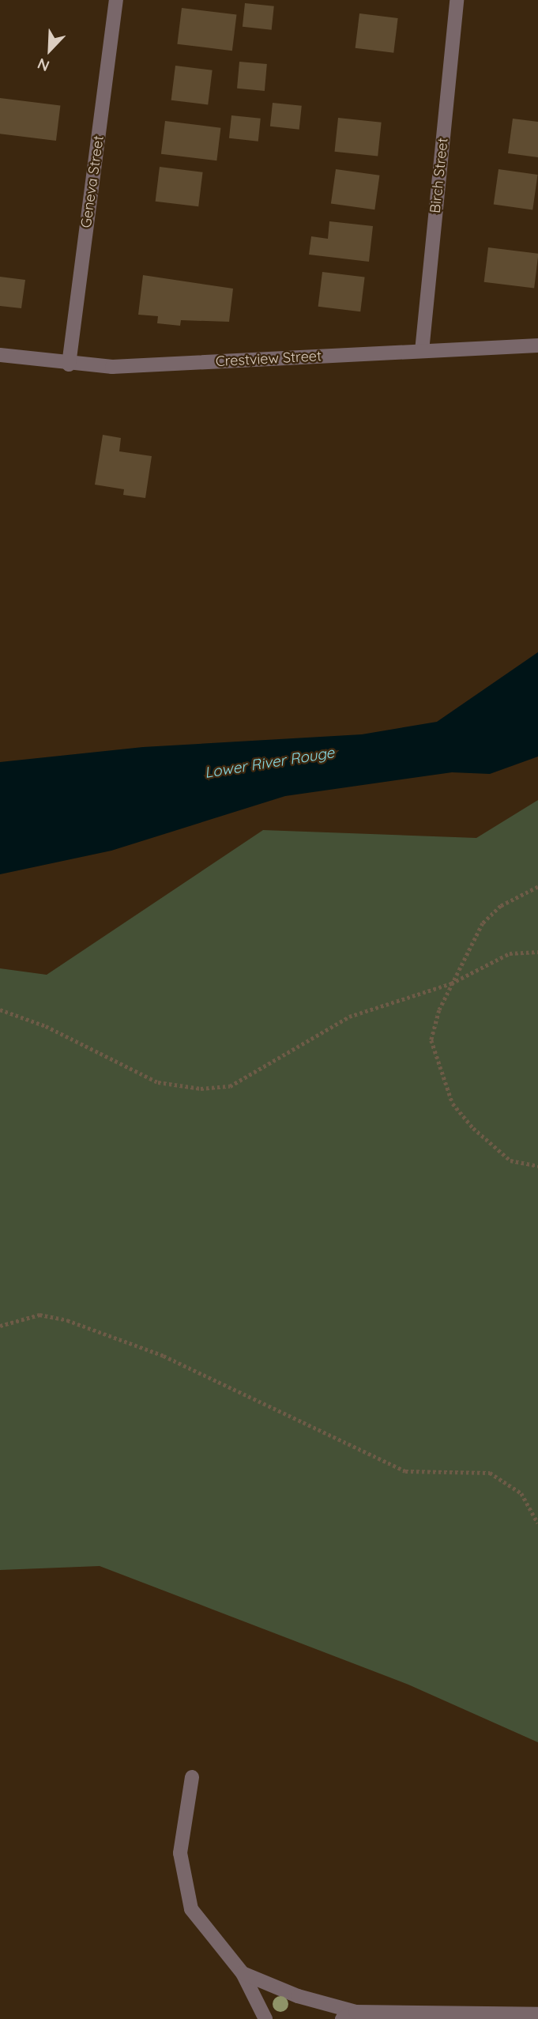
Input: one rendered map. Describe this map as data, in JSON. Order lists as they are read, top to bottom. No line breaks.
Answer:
{"streets":{"street":["Birch Street","Geneva Street","Crestview Street"]},"crossings":[["Birch Street","Crestview Street"],["Geneva Street","Crestview Street"]],"water":["Lower River Rouge"],"north":"bottom left"}
